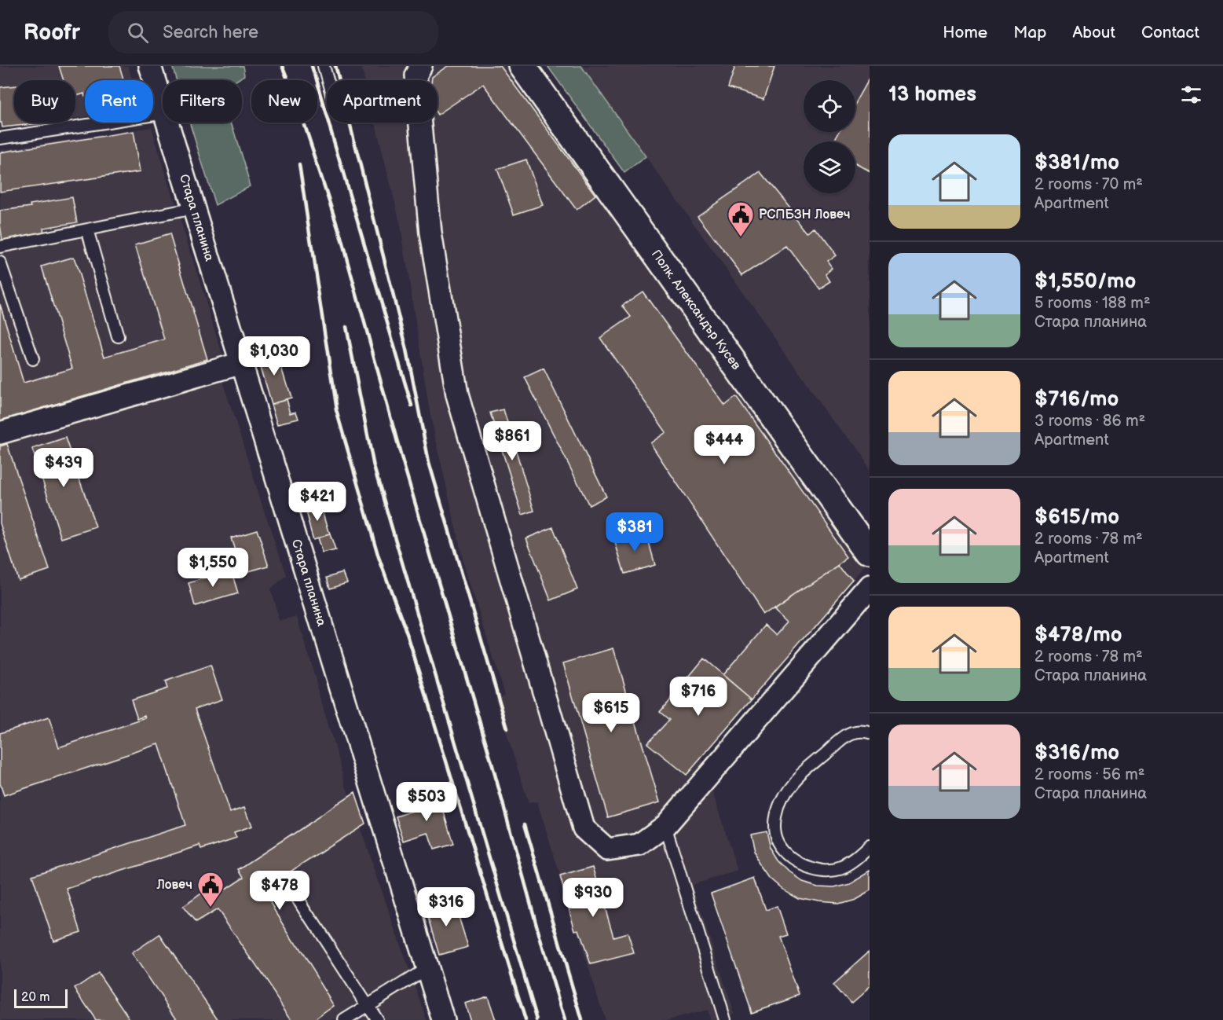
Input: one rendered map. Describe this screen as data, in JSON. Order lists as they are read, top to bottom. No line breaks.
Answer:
{"streets":{"street":["Стара планина","Полк. Александър Кусев"]},"places":{"public building":["РСПБЗН Ловеч","Ловеч"]},"scale_bar":"20 m","page":{"header":"Roofr","search":"Search here","nav":["Home","Map","About","Contact"],"heading":"13 homes","chip":["Buy","Rent","Filters","New","Apartment"],"list":[{"name":"$381/mo","note":"2 rooms · 70 m² · Apartment"},{"name":"$1,550/mo","note":"5 rooms · 188 m² · Стара планина"},{"name":"$716/mo","note":"3 rooms · 86 m² · Apartment"},{"name":"$615/mo","note":"2 rooms · 78 m² · Apartment"},{"name":"$478/mo","note":"2 rooms · 78 m² · Стара планина"},{"name":"$316/mo","note":"2 rooms · 56 m² · Стара планина"}],"price":["$1,030","$861","$444","$439","$421","$381","$1,550","$716","$615","$503","$478","$930","$316"],"scale":"20 m"}}
